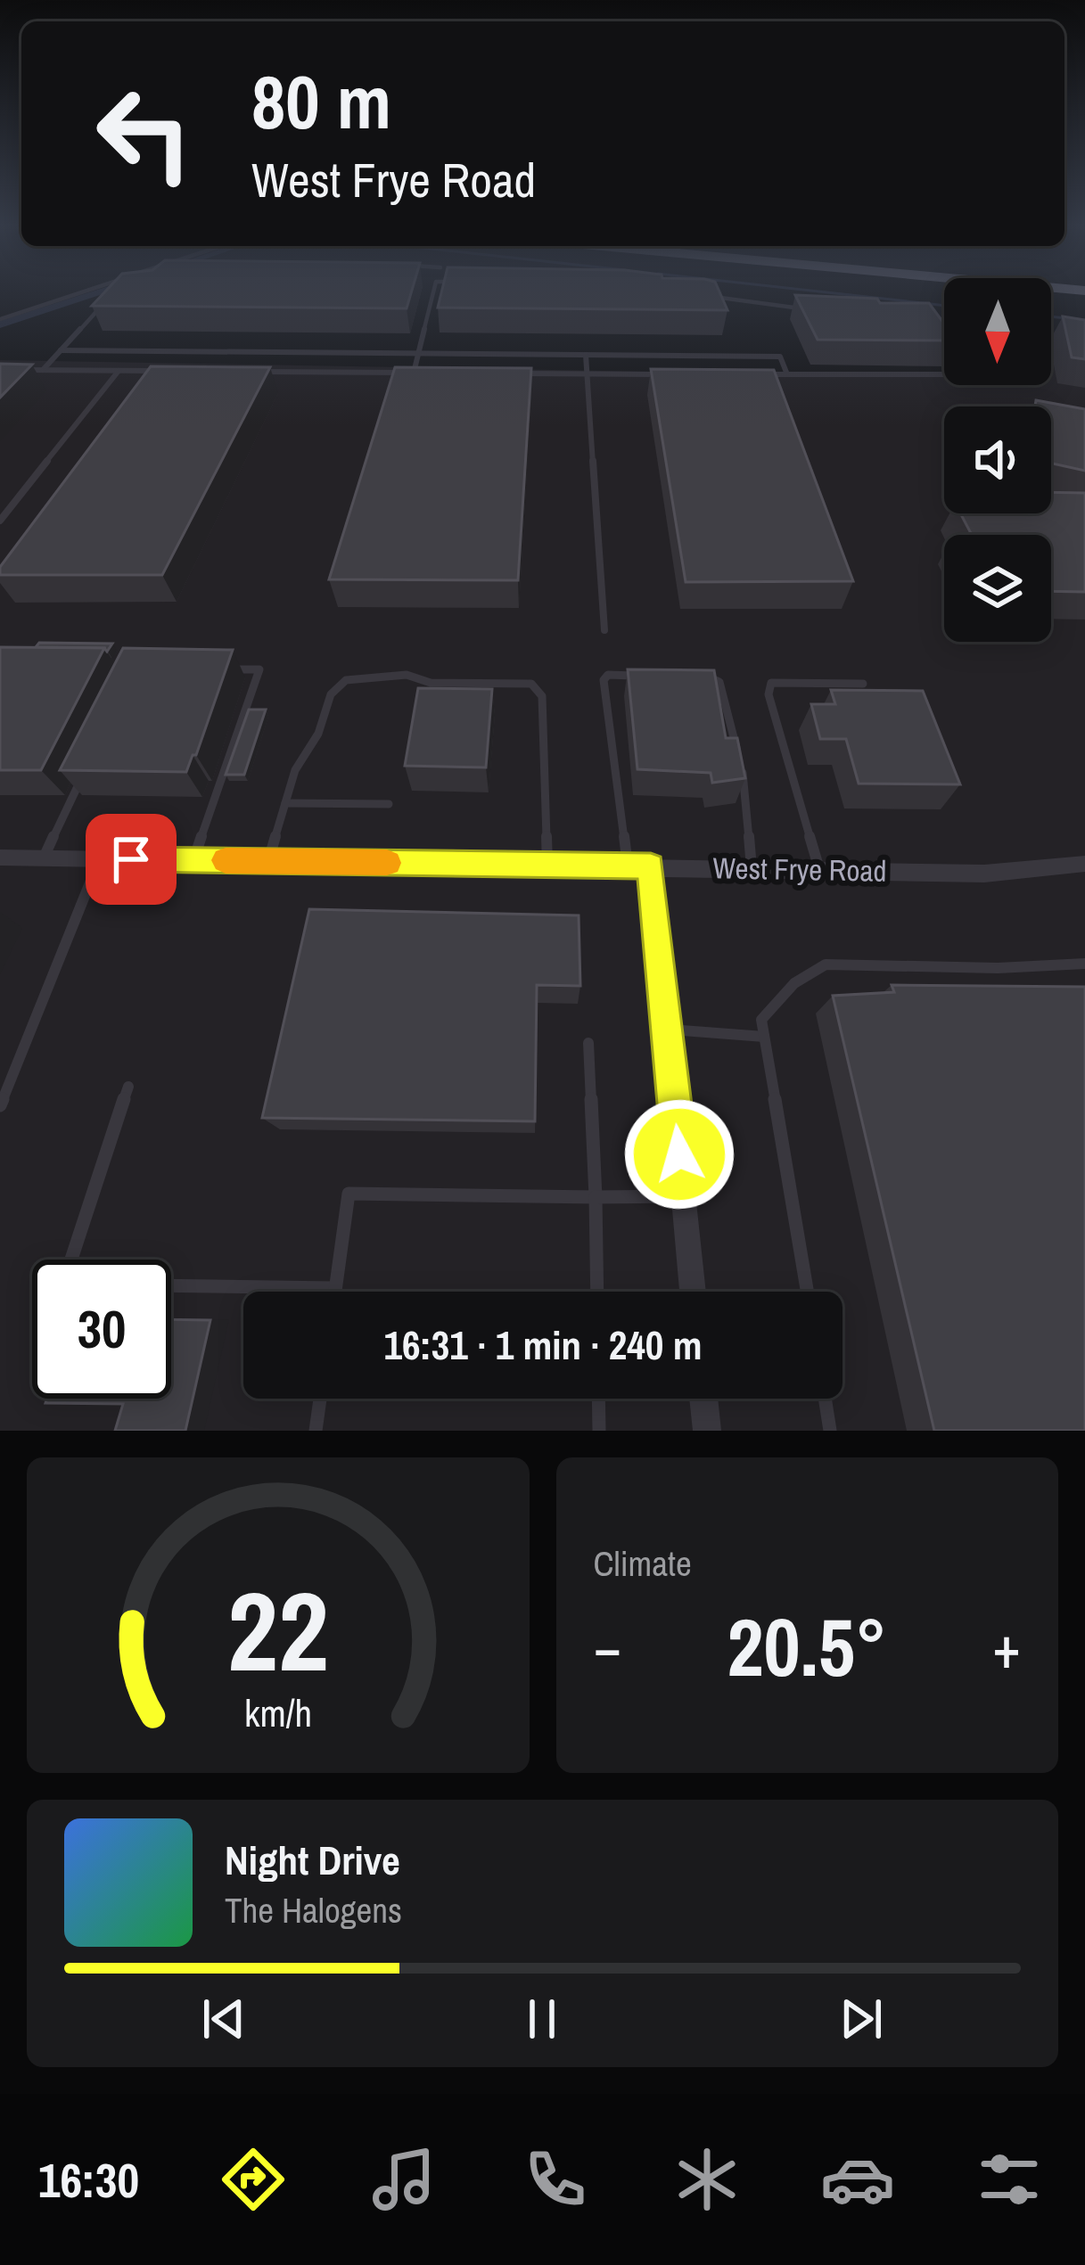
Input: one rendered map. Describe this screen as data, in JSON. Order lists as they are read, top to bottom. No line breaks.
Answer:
{"streets":{"street":["West Frye Road"]},"north":"bottom","page":{"turn":["80 m","West Frye Road"],"limit":"30","trip":"16:31 · 1 min · 240 m","tile":"Climate","heat":["−","20.5°","+"],"song":["Night Drive","The Halogens"],"tabs":"16:30","gauge":["22","km/h"]}}
